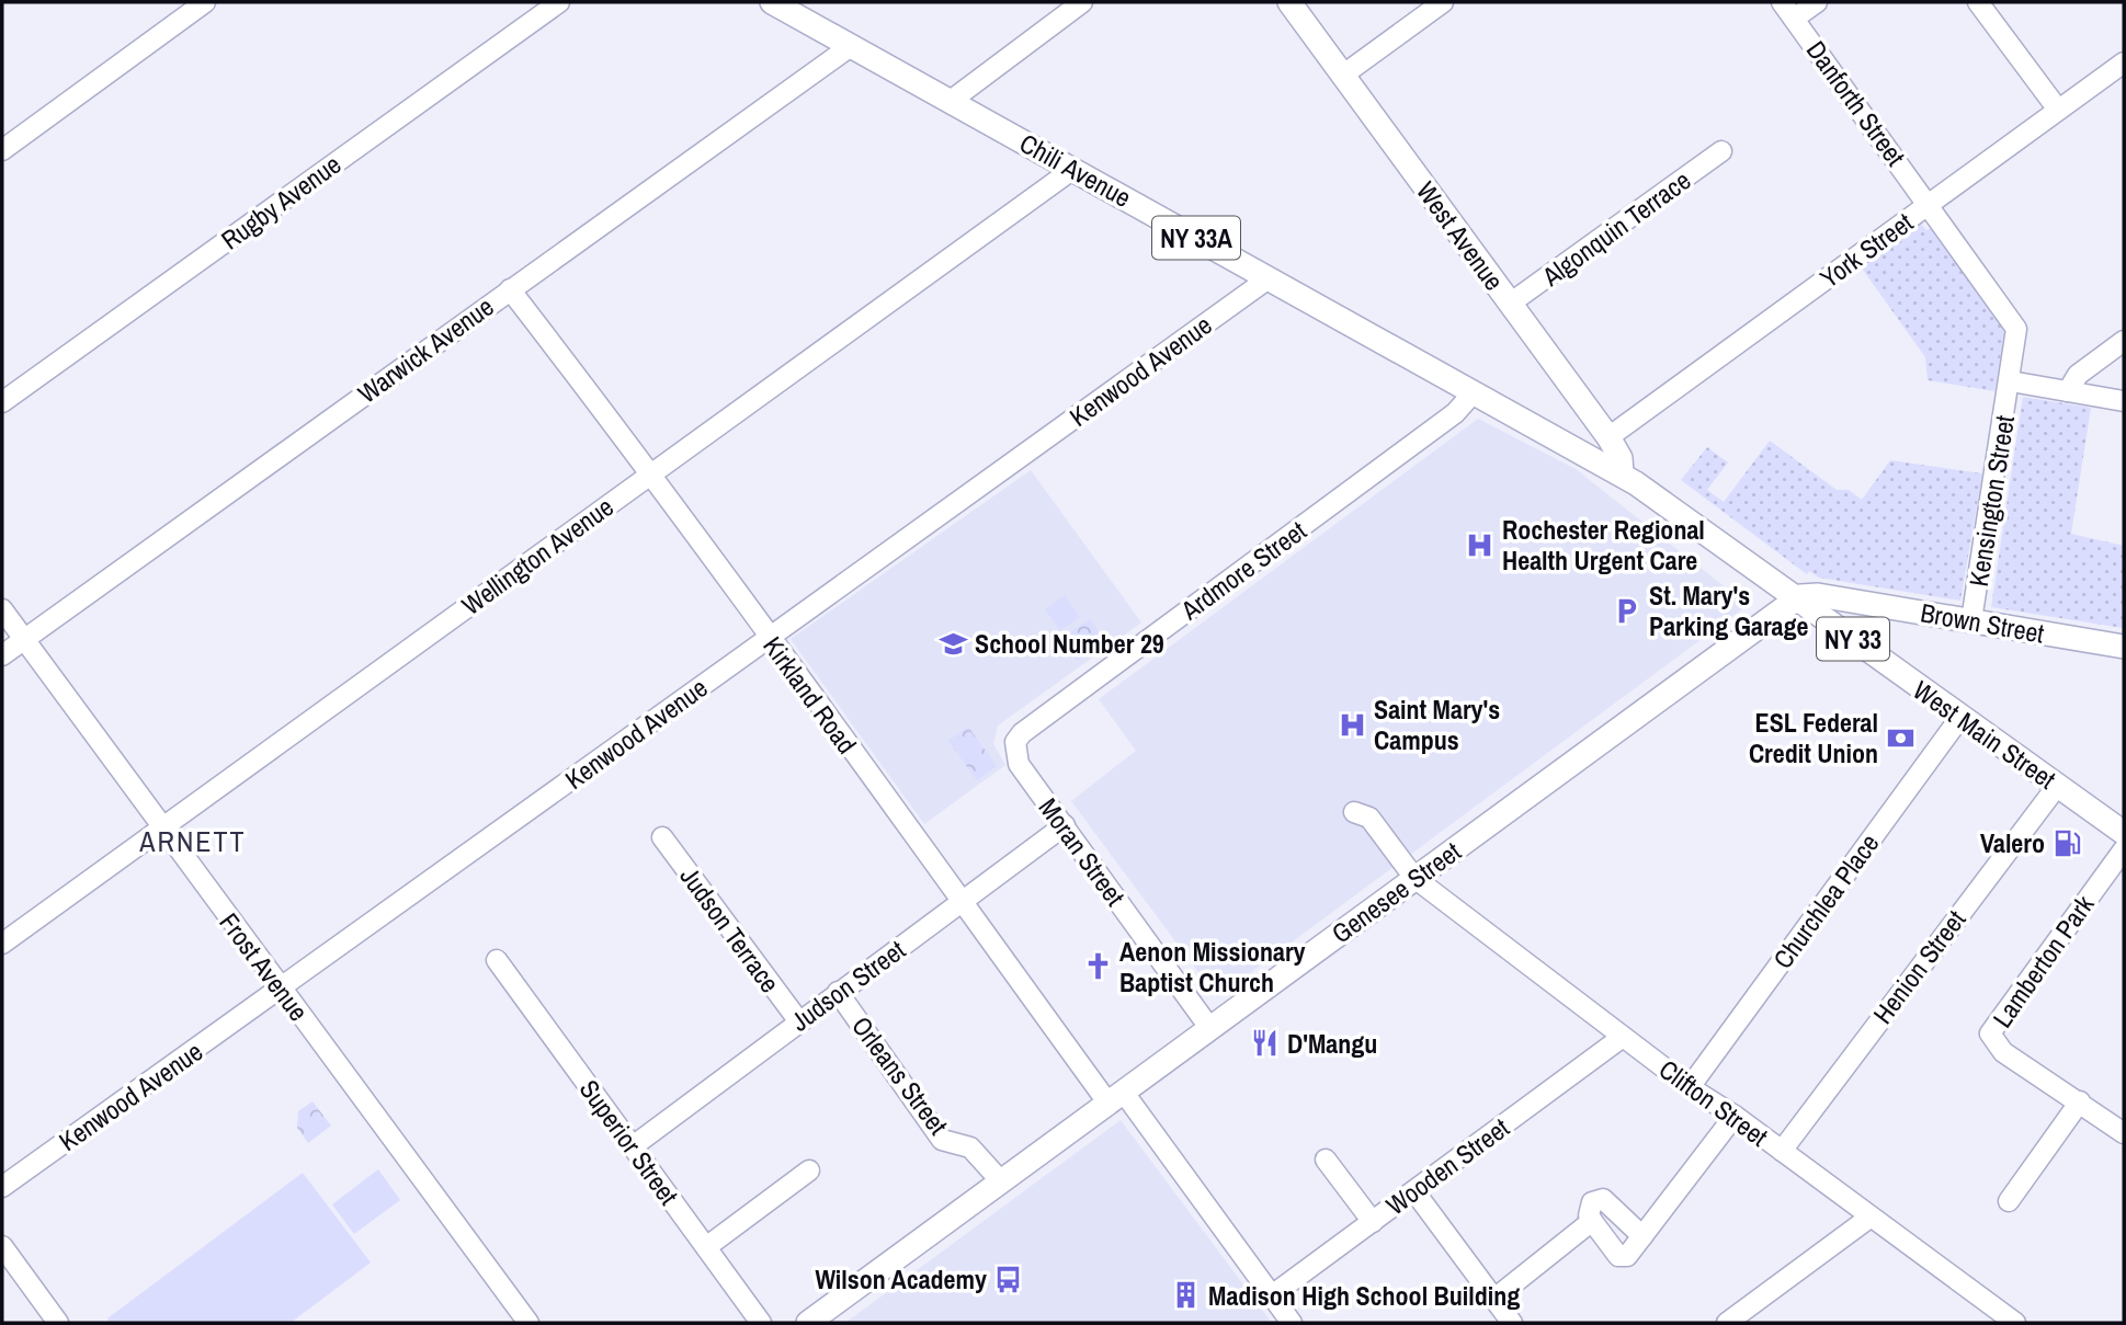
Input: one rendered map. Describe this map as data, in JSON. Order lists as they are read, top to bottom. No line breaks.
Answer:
{"streets":{"main road":["Chili Avenue","West Avenue","NY 33A","Brown Street","NY 33","West Main Street","Genesee Street"],"street":["Danforth Street","Rugby Avenue","Algonquin Terrace","York Street","Warwick Avenue","Kenwood Avenue","Kensington Street","Wellington Avenue","Ardmore Street","Kirkland Road","Moran Street","Churchlea Place","Judson Terrace","Lamberton Park","Frost Avenue","Henion Street","Judson Street","Orleans Street","Clifton Street","Superior Street","Wooden Street"]},"crossings":[["Danforth Street","York Street"],["Danforth Street","Kensington Street"],["Chili Avenue","West Avenue"],["Chili Avenue","Warwick Avenue"],["Chili Avenue","Kenwood Avenue"],["Chili Avenue","Wellington Avenue"],["Chili Avenue","Ardmore Street"],["Chili Avenue","West Main Street"],["Algonquin Terrace","West Avenue"],["West Avenue","York Street"],["West Avenue","West Main Street"],["Warwick Avenue","Kirkland Road"],["Warwick Avenue","Frost Avenue"],["Kenwood Avenue","Kirkland Road"],["Kenwood Avenue","Frost Avenue"],["Kensington Street","Brown Street"],["Wellington Avenue","Kirkland Road"],["Wellington Avenue","Frost Avenue"],["Ardmore Street","Moran Street"],["Brown Street","West Main Street"],["Brown Street","Genesee Street"],["Kirkland Road","Genesee Street"],["Kirkland Road","Judson Street"],["Kirkland Road","Wooden Street"],["West Main Street","Genesee Street"],["West Main Street","Churchlea Place"],["West Main Street","Henion Street"],["Moran Street","Genesee Street"],["Moran Street","Judson Street"],["Genesee Street","Orleans Street"],["Genesee Street","Clifton Street"],["Churchlea Place","Clifton Street"],["Judson Terrace","Judson Street"],["Henion Street","Clifton Street"],["Judson Street","Orleans Street"],["Judson Street","Superior Street"],["Clifton Street","Wooden Street"]],"districts":["ARNETT"],"places":{"hospital":["Rochester Regional Health Urgent Care","Saint Mary's Campus"],"parking":["St. Mary's Parking Garage"],"school or university":["School Number 29"],"bank":["ESL Federal Credit Union"],"fuel station":["Valero"],"church":["Aenon Missionary Baptist Church"],"restaurant":["D'Mangu"],"bus stop":["Wilson Academy"],"building":["Madison High School Building"]}}
